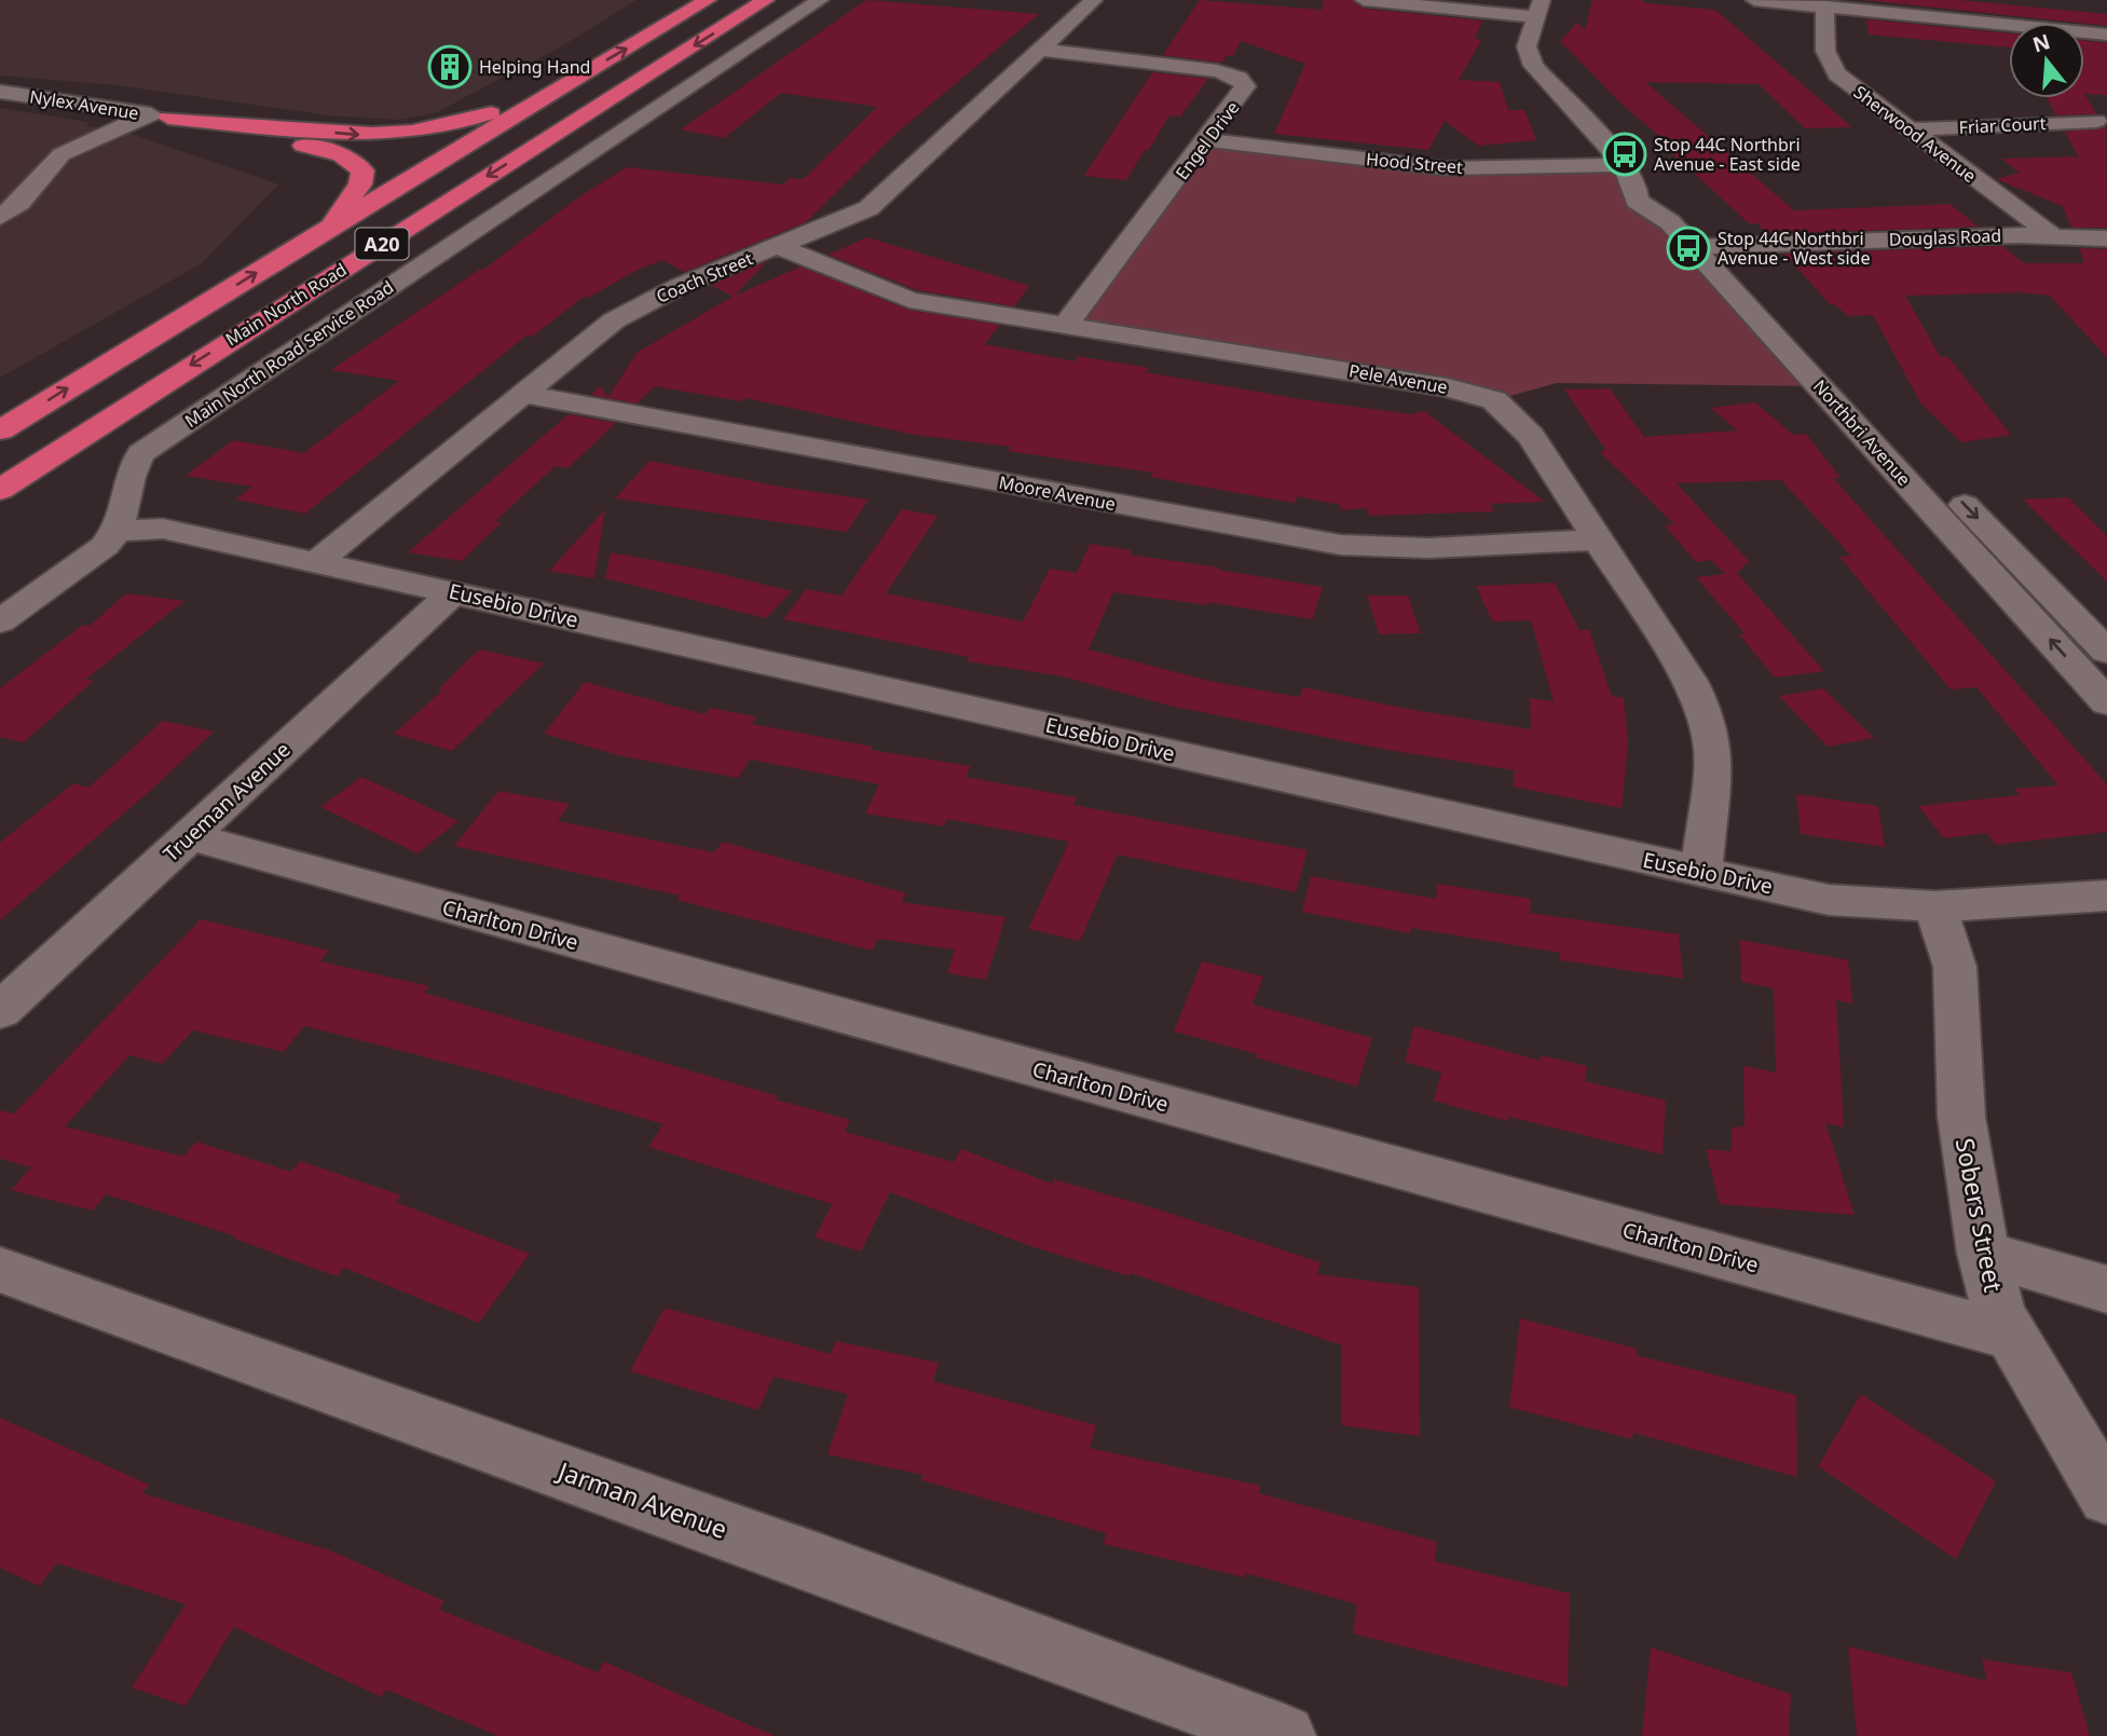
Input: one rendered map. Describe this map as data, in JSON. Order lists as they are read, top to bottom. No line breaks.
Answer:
{"streets":{"highway":["A20","Main North Road"],"street":["Nylex Avenue","Friar Court","Sherwood Avenue","Engel Drive","Hood Street","Douglas Road","Coach Street","Main North Road Service Road","Pele Avenue","Northbri Avenue","Moore Avenue","Eusebio Drive","Trueman Avenue","Charlton Drive","Sobers Street","Jarman Avenue"]},"crossings":[["Friar Court","Sherwood Avenue"],["Sherwood Avenue","Douglas Road"],["Engel Drive","Hood Street"],["Engel Drive","Coach Street"],["Engel Drive","Pele Avenue"],["Hood Street","Northbri Avenue"],["Douglas Road","Northbri Avenue"],["Coach Street","Pele Avenue"],["Coach Street","Moore Avenue"],["Coach Street","Eusebio Drive"],["Main North Road Service Road","Eusebio Drive"],["Pele Avenue","Moore Avenue"],["Pele Avenue","Eusebio Drive"],["Eusebio Drive","Trueman Avenue"],["Eusebio Drive","Sobers Street"],["Trueman Avenue","Charlton Drive"],["Charlton Drive","Sobers Street"]],"places":{"building":["Helping Hand"],"bus stop":["Stop 44C Northbri Avenue - East side","Stop 44C Northbri Avenue - West side"]},"north":"top"}
